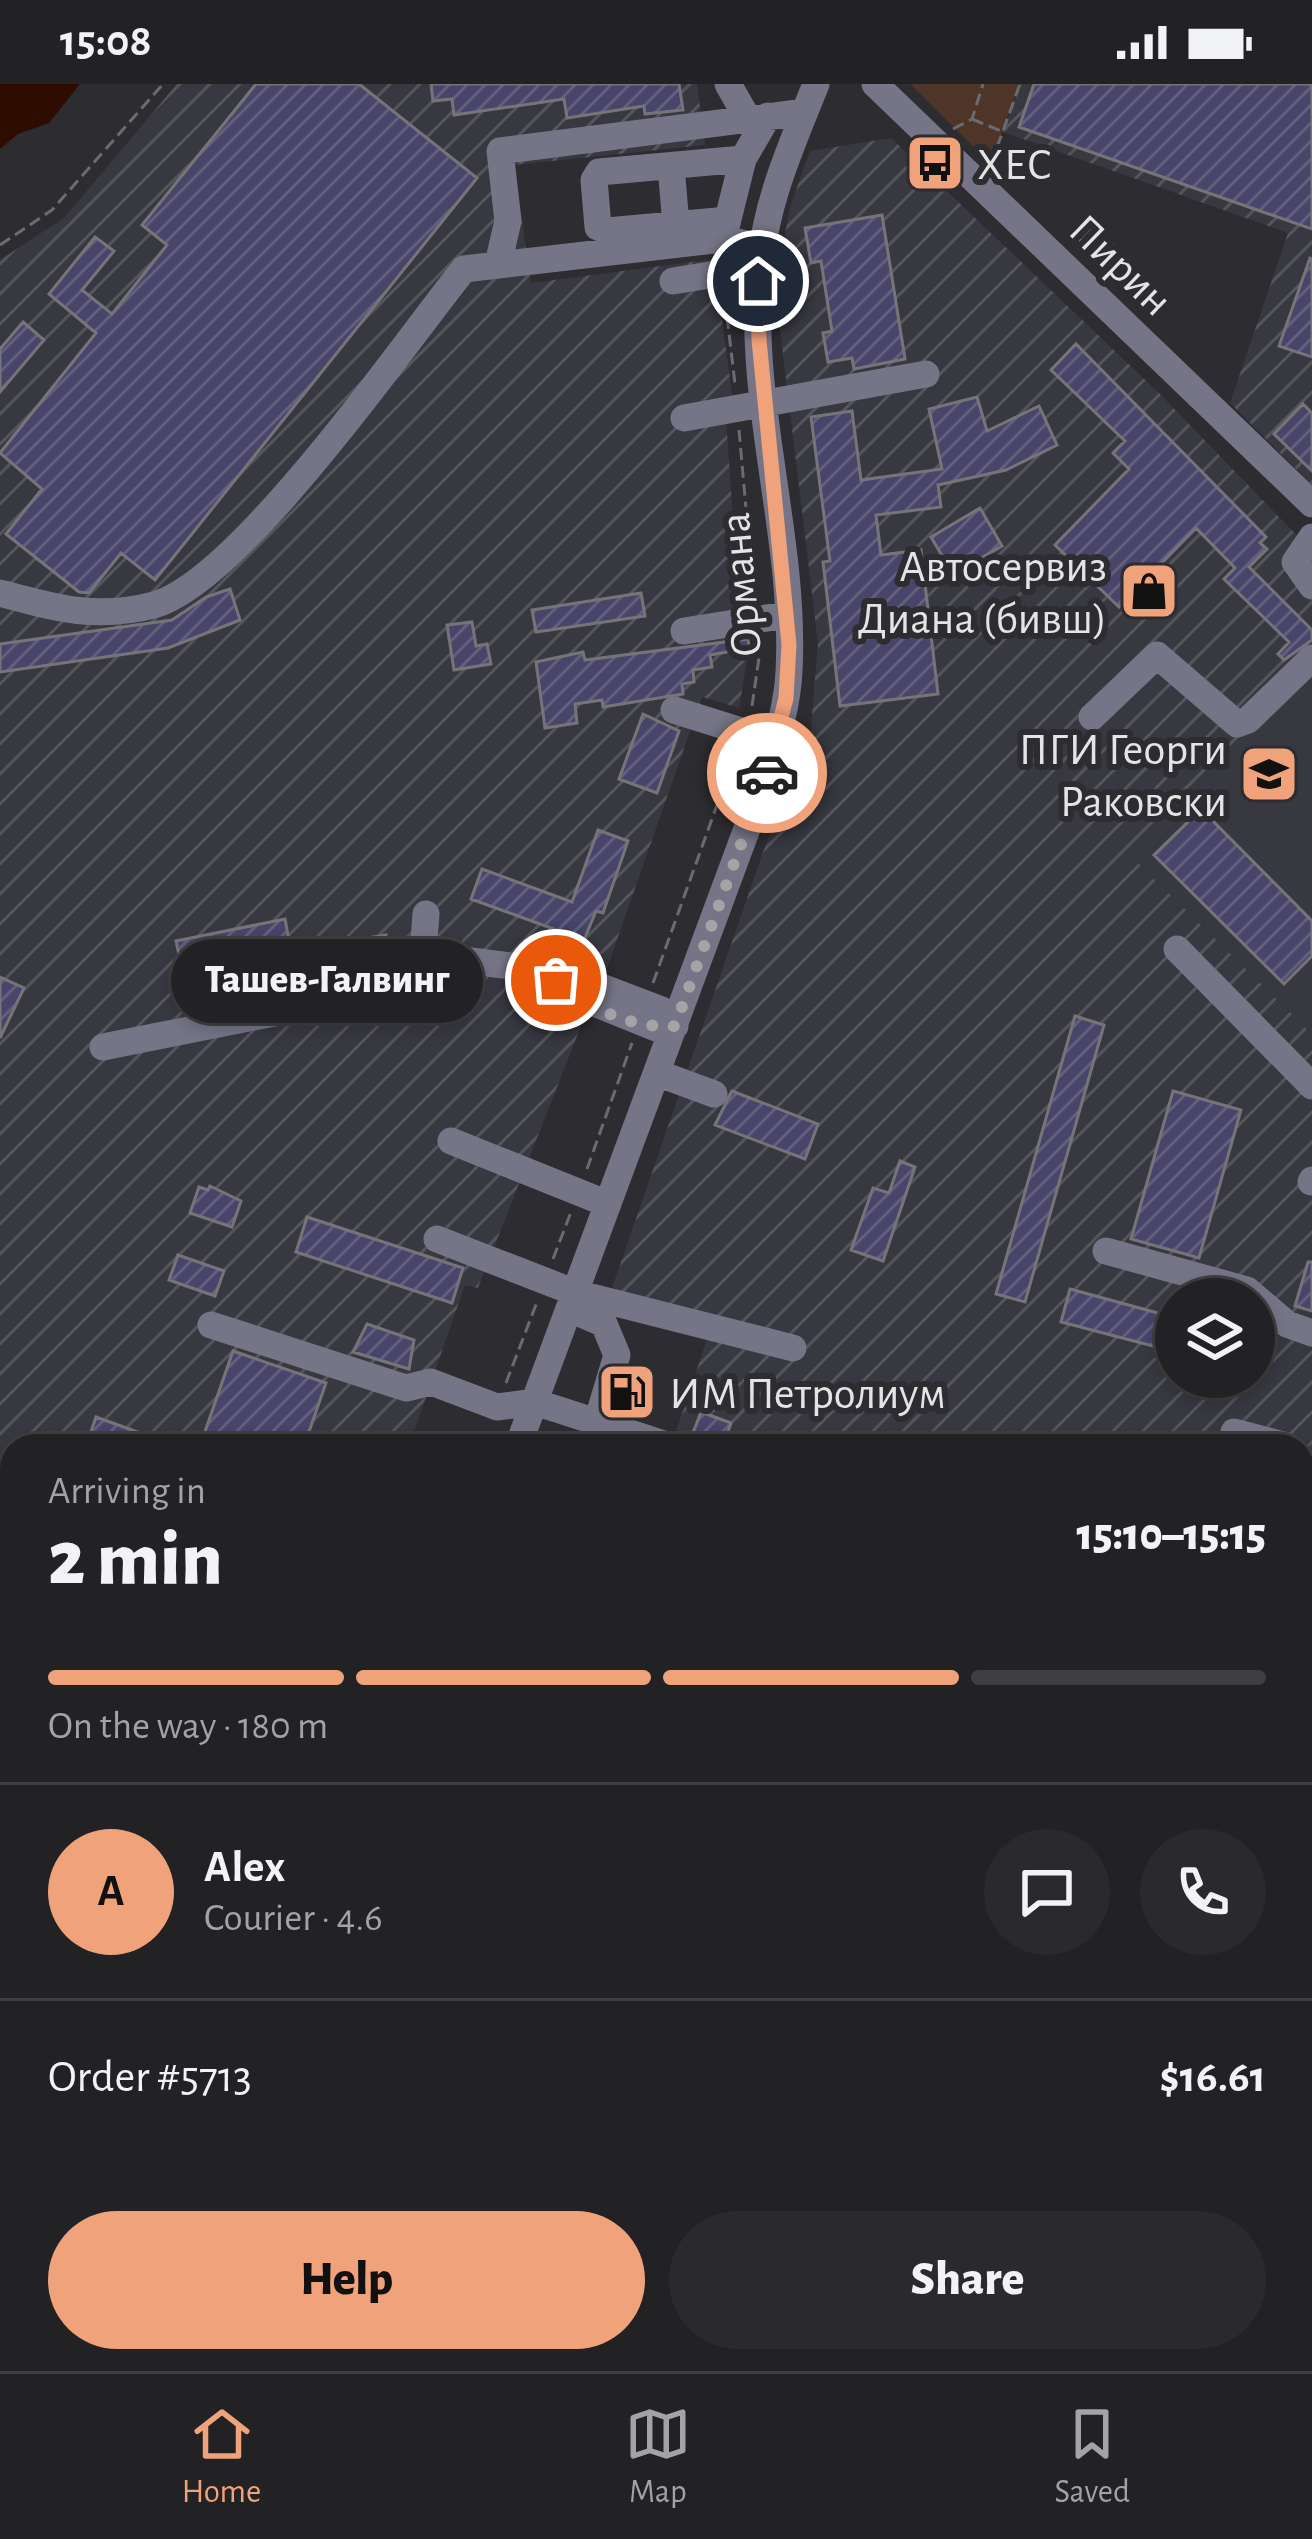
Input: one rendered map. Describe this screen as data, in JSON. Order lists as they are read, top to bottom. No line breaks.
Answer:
{"streets":{"street":["Пирин","Ормана"]},"places":{"bus stop":["ХЕС"],"shop":["Автосервиз Диана (бивш)"],"school or university":["ПГИ Георги Раковски"],"other":["Ташев-Галвинг"],"fuel station":["ИМ Петролиум"]},"page":{"status":"15:08","bubble":"Ташев-Галвинг","heading":["2 min","Arriving in","15:10–15:15"],"panel":["Alex","Courier · 4.6","Order #5713","$16.61"],"bar":"On the way · 180 m","round":"A","buttons":["Help","Share"],"tabs":["Home","Map","Saved"]}}
